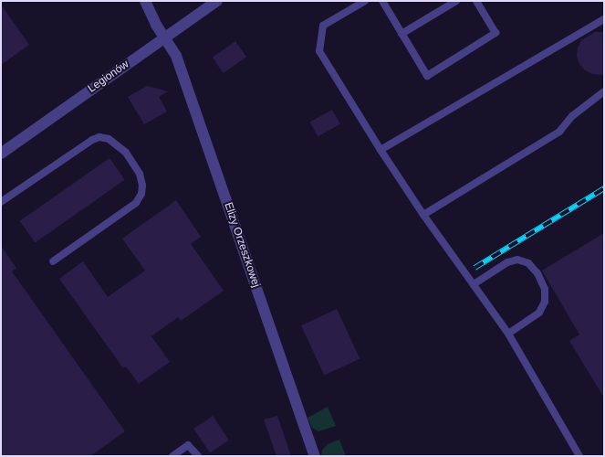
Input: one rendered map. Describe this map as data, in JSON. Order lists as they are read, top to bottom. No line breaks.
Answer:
{"streets":{"street":["Legionów","Elizy Orzeszkowej"]},"crossings":[["Legionów","Elizy Orzeszkowej"]]}
